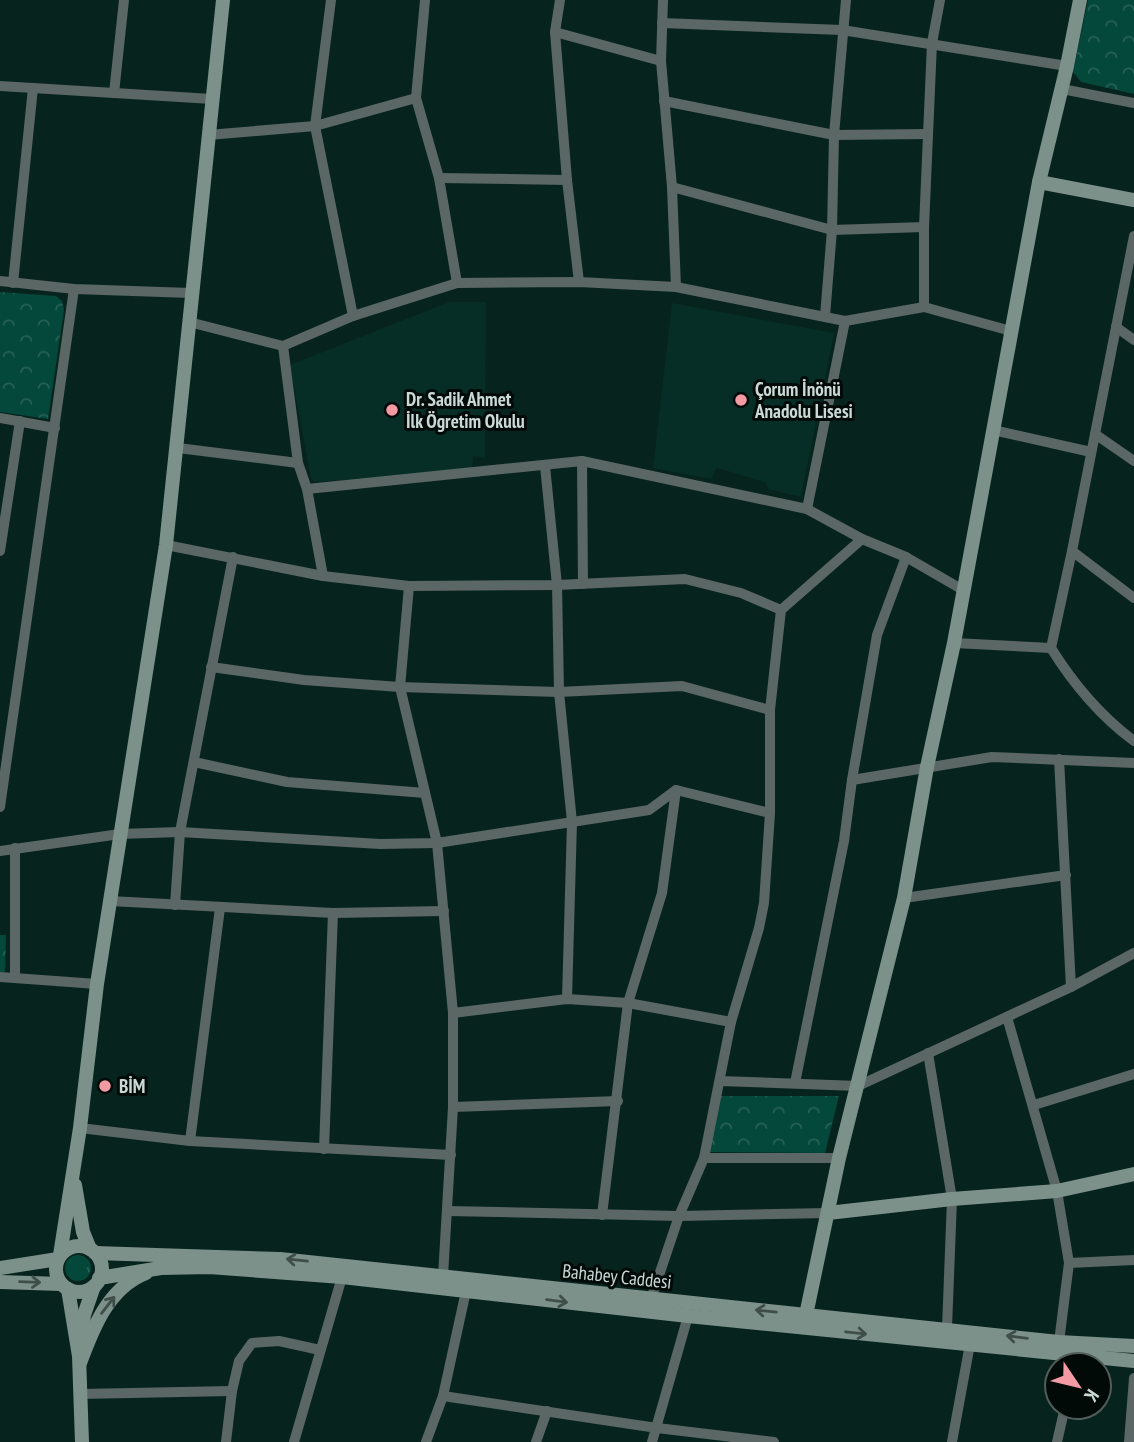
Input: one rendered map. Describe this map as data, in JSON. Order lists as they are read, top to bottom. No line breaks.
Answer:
{"streets":{"street":["Bahabey Caddesi"]},"places":["Çorum İnönü Anadolu Lisesi","Dr. Sadik Ahmet İlk Ögretim Okulu","BİM"],"north":"bottom right"}
